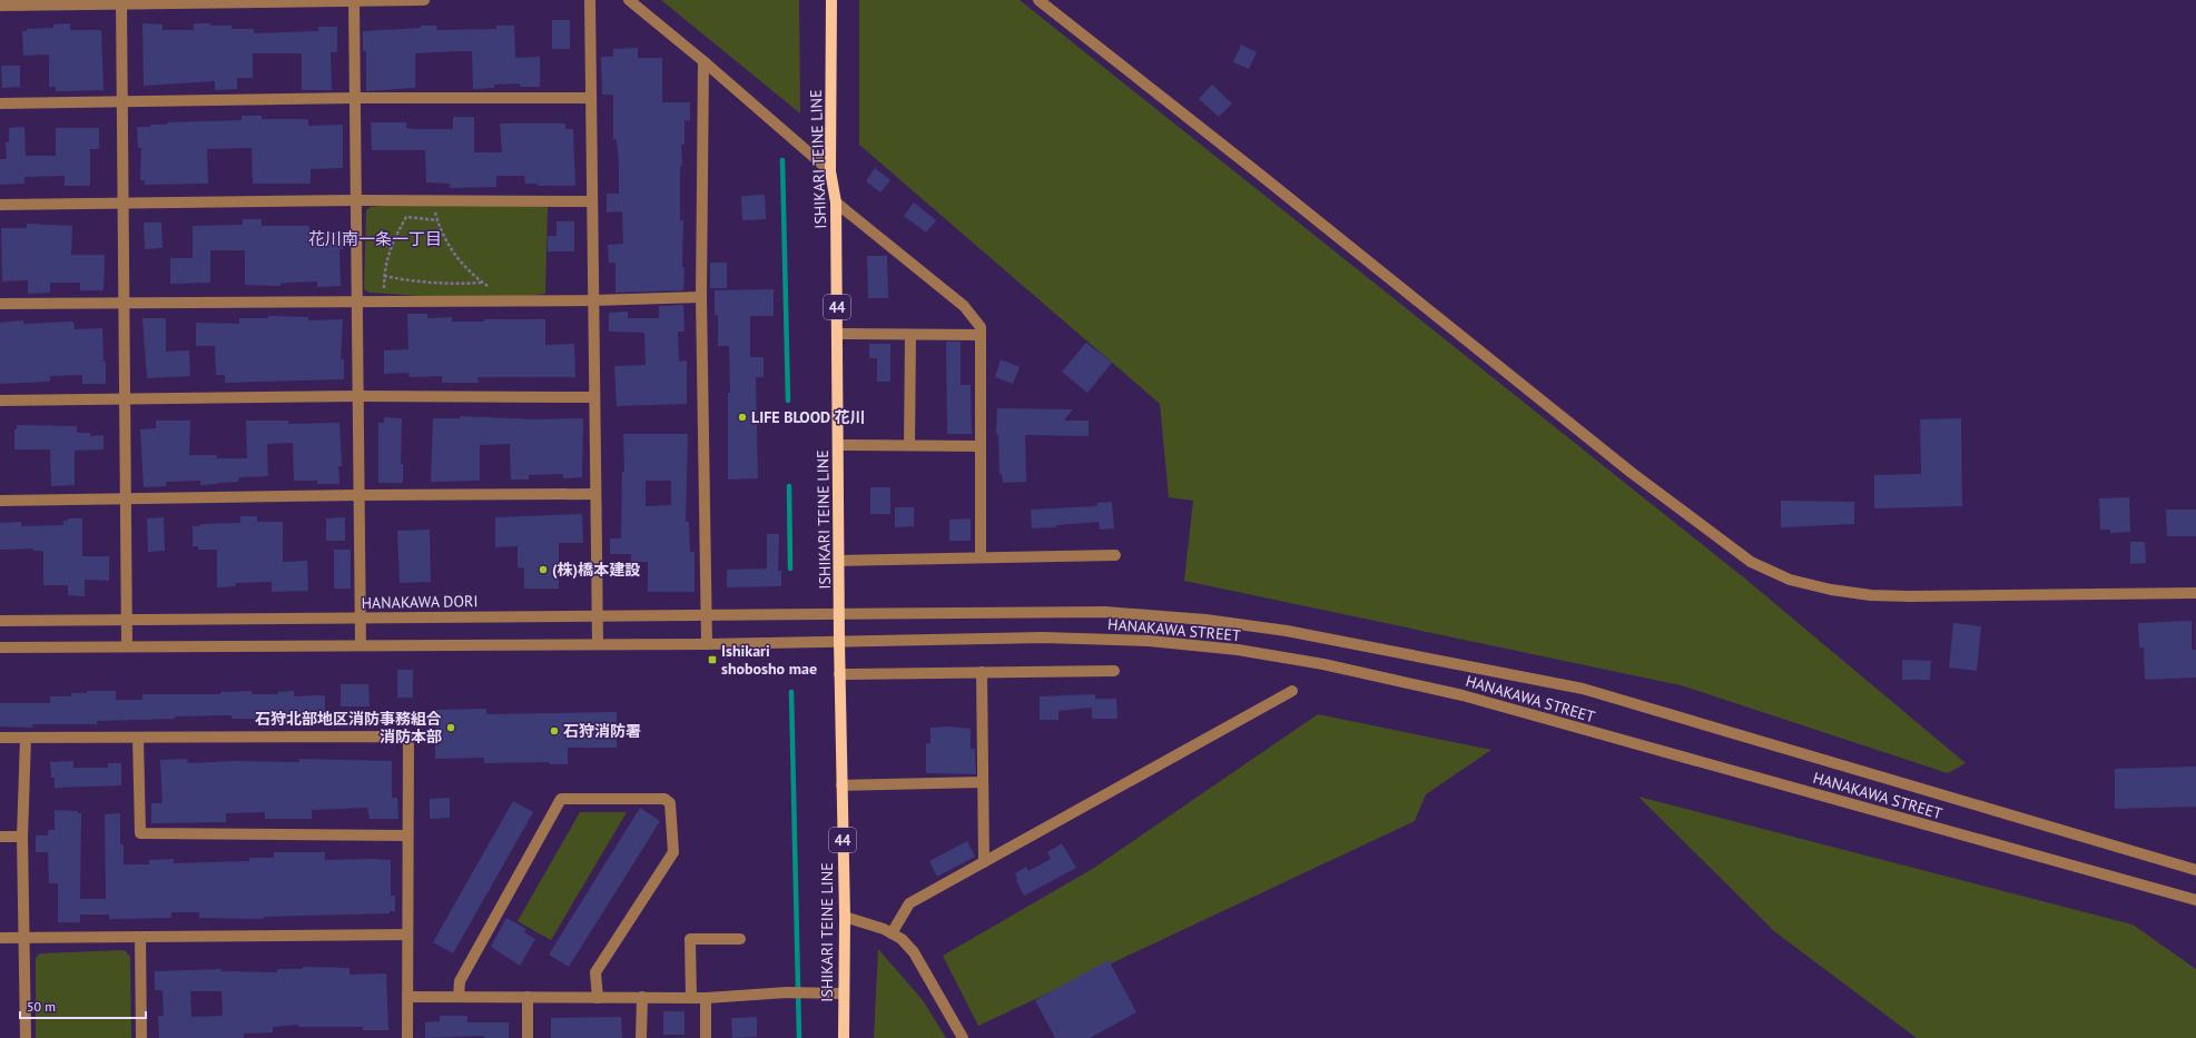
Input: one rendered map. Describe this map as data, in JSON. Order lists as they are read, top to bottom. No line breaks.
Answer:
{"streets":{"main road":["ISHIKARI TEINE LINE","44"],"street":["HANAKAWA DORI","HANAKAWA STREET"]},"crossings":[["ISHIKARI TEINE LINE","HANAKAWA DORI"],["ISHIKARI TEINE LINE","HANAKAWA STREET"],["HANAKAWA DORI","HANAKAWA STREET"]],"districts":["花川南一条一丁目"],"places":{"other":["LIFE BLOOD 花川","(株)橋本建設","石狩北部地区消防事務組合 消防本部","石狩消防署"],"transit":["Ishikari shobosho mae"]},"scale_bar":"50 m"}
